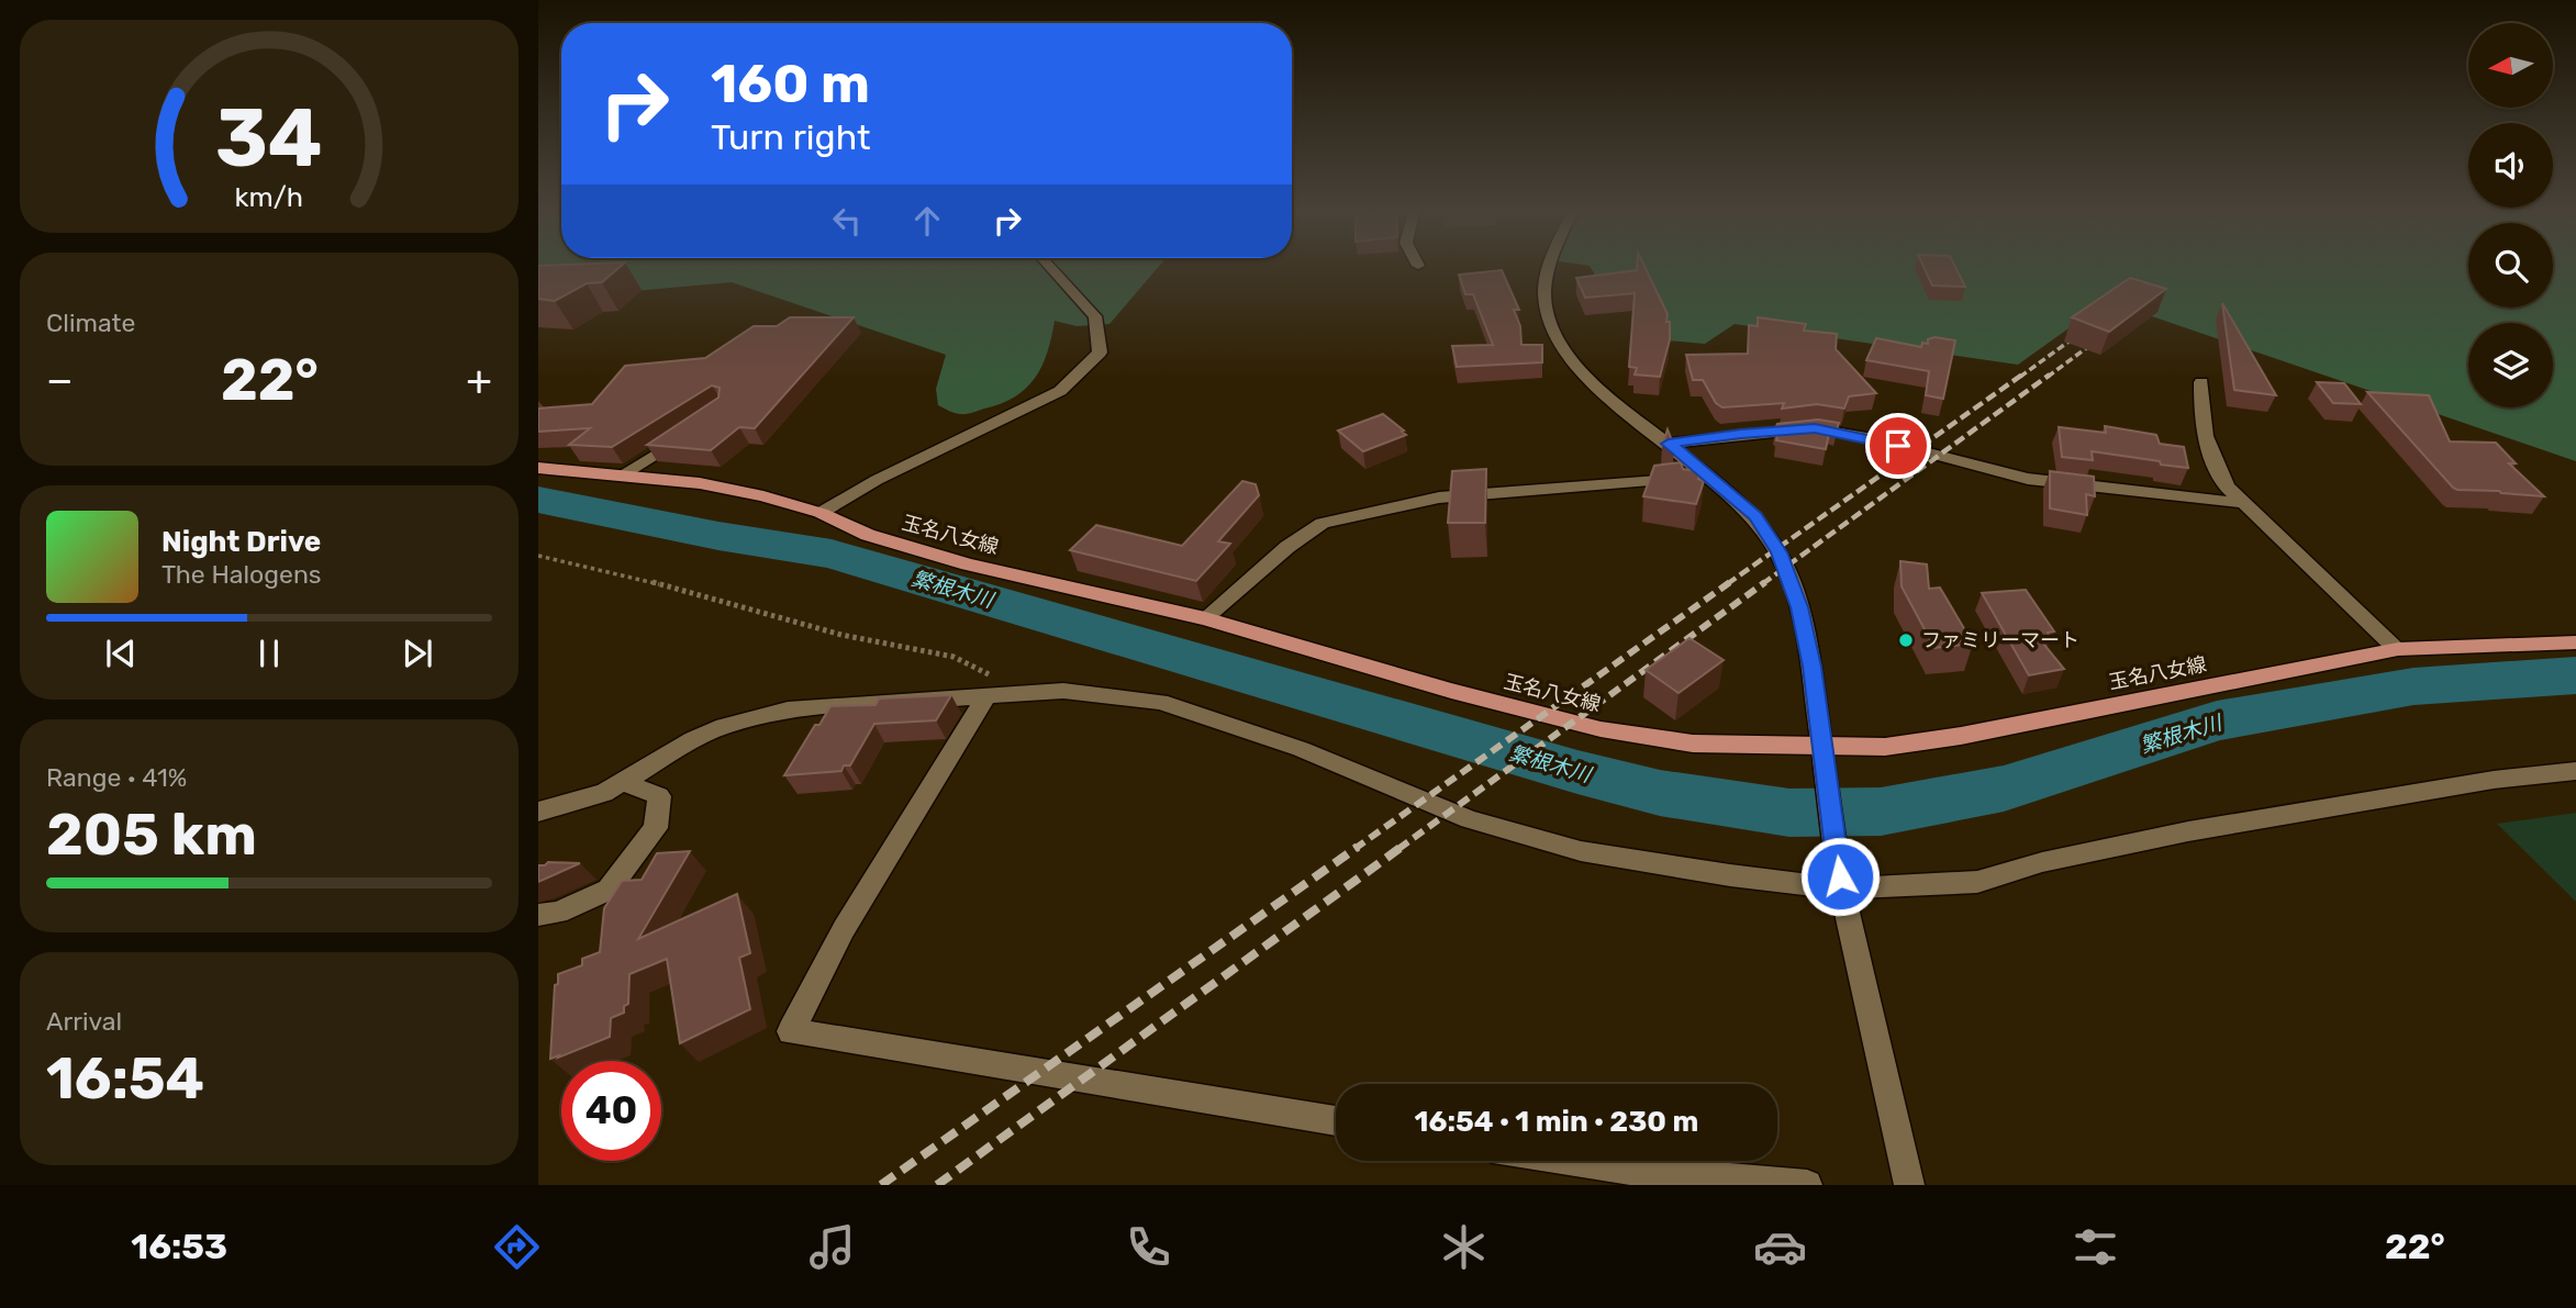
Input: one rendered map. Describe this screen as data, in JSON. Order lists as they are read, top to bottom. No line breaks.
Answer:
{"streets":{"main road":["玉名八女線"]},"water":["繁根木川"],"places":["ファミリーマート"],"north":"left","page":{"turn":["160 m","Turn right"],"tile":["Climate",["Range · 41%","205 km"],["Arrival","16:54"]],"heat":["−","22°","+"],"song":["Night Drive","The Halogens"],"limit":"40","trip":"16:54 · 1 min · 230 m","tabs":["16:53","22°"],"gauge":["34","km/h"]}}
